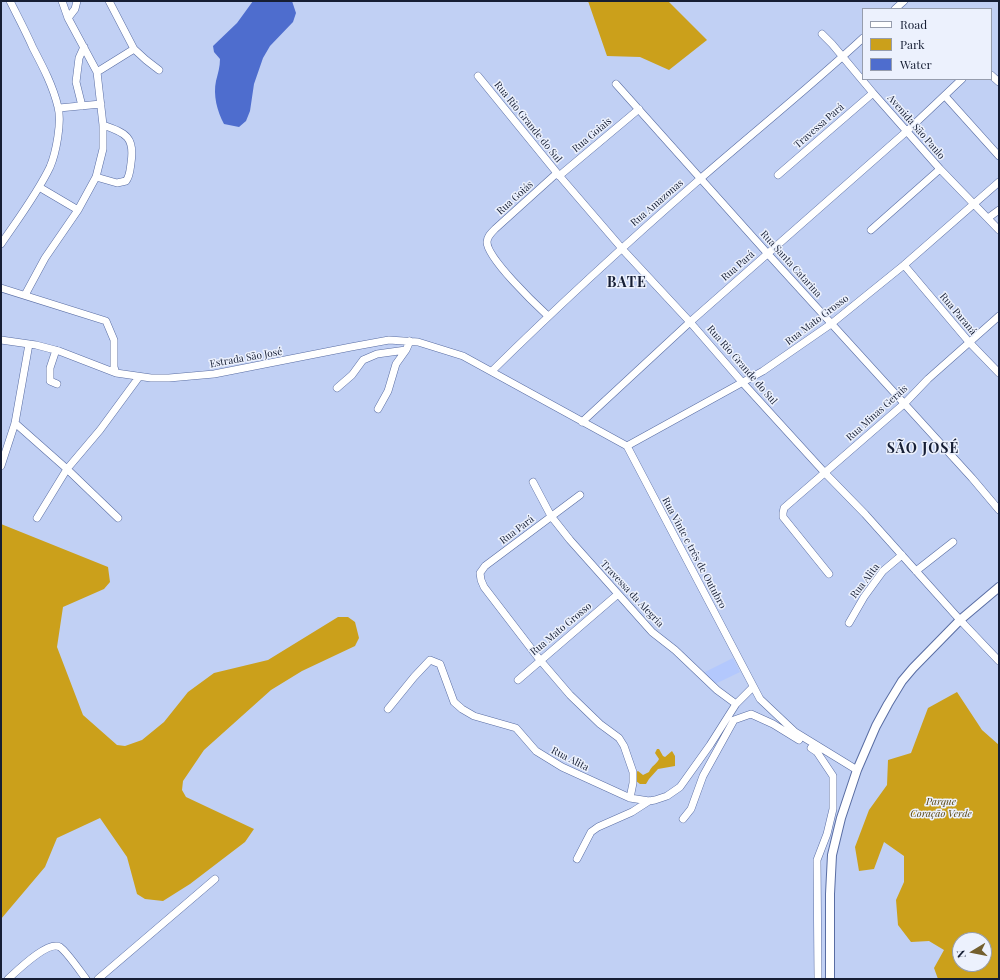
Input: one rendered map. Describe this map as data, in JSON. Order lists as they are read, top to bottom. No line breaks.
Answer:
{"streets":{"street":["Rua Rio Grande do Sul","Travessa Pará","Avenida São Paulo","Rua Goiais","Rua Goiás","Rua Amazonas","Rua Santa Catarina","Rua Pará","Rua Paraná","Rua Mato Grosso","Estrada São José","Rua Minas Gerais","Rua Vinte e três de Outubro","Rua Alita","Travessa da Alegria"]},"crossings":[["Rua Rio Grande do Sul","Rua Goiais"],["Rua Rio Grande do Sul","Rua Goiás"],["Rua Rio Grande do Sul","Rua Amazonas"],["Rua Rio Grande do Sul","Rua Pará"],["Rua Rio Grande do Sul","Rua Mato Grosso"],["Rua Rio Grande do Sul","Rua Minas Gerais"],["Rua Rio Grande do Sul","Rua Alita"],["Travessa Pará","Avenida São Paulo"],["Avenida São Paulo","Rua Amazonas"],["Avenida São Paulo","Rua Pará"],["Avenida São Paulo","Rua Mato Grosso"],["Rua Goiais","Rua Goiás"],["Rua Goiais","Rua Santa Catarina"],["Rua Goiás","Rua Amazonas"],["Rua Amazonas","Rua Santa Catarina"],["Rua Amazonas","Estrada São José"],["Rua Santa Catarina","Rua Pará"],["Rua Santa Catarina","Rua Mato Grosso"],["Rua Santa Catarina","Rua Minas Gerais"],["Rua Pará","Rua Mato Grosso"],["Rua Pará","Travessa da Alegria"],["Rua Paraná","Rua Mato Grosso"],["Rua Paraná","Rua Minas Gerais"],["Rua Mato Grosso","Rua Vinte e três de Outubro"],["Rua Mato Grosso","Travessa da Alegria"],["Rua Vinte e três de Outubro","Rua Alita"],["Rua Alita","Travessa da Alegria"]],"districts":["BATE","SÃO JOSÉ"],"parks":["Parque Coração Verde"],"legend":["Road","Park","Water"],"north":"left"}
